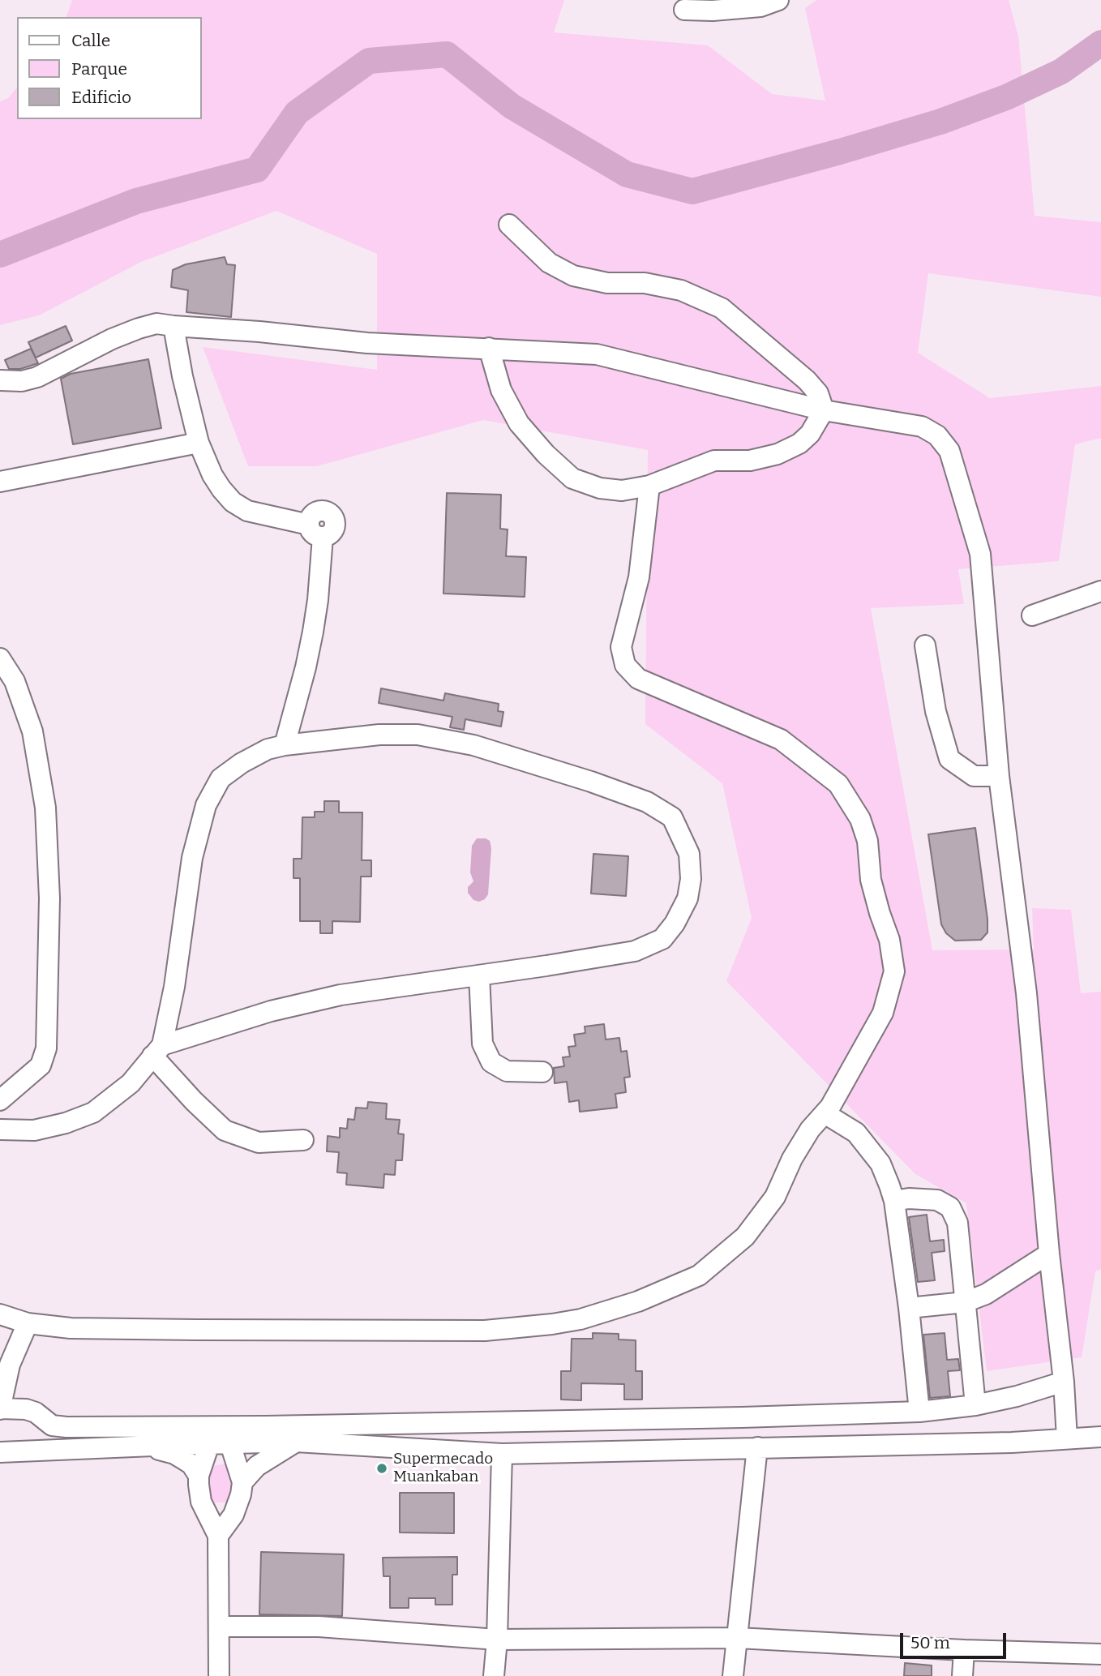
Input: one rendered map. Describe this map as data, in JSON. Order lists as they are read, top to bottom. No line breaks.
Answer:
{"places":["Supermecado Muankaban"],"legend":["Calle","Parque","Edificio"],"scale_bar":"50 m"}
